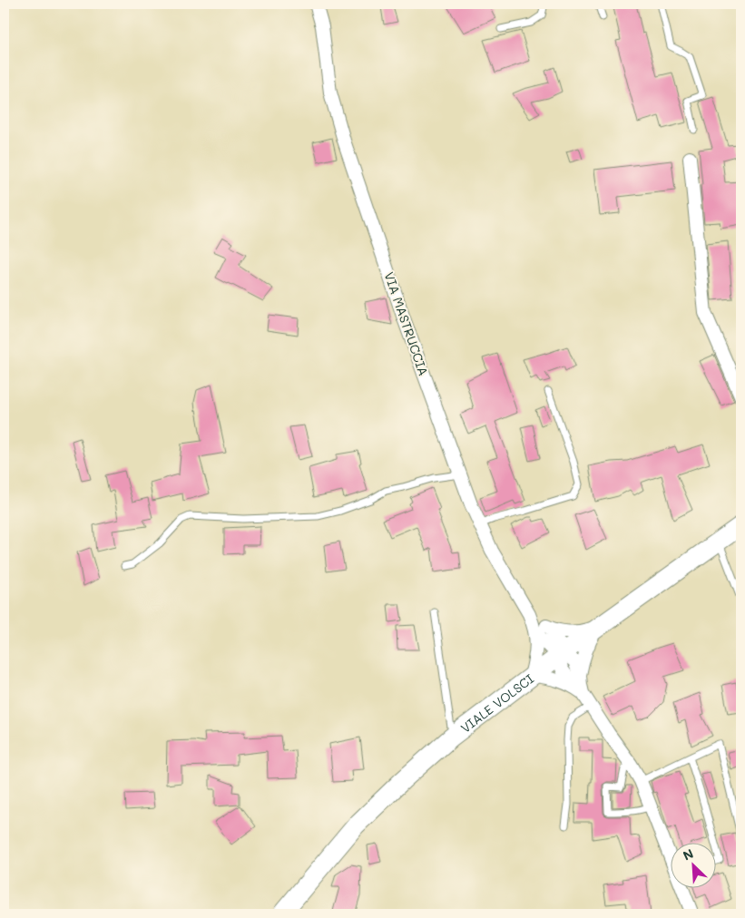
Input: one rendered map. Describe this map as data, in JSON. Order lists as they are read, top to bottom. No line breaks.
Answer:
{"streets":{"main road":["VIALE VOLSCI"],"street":["VIA MASTRUCCIA"]},"north":"top left"}
